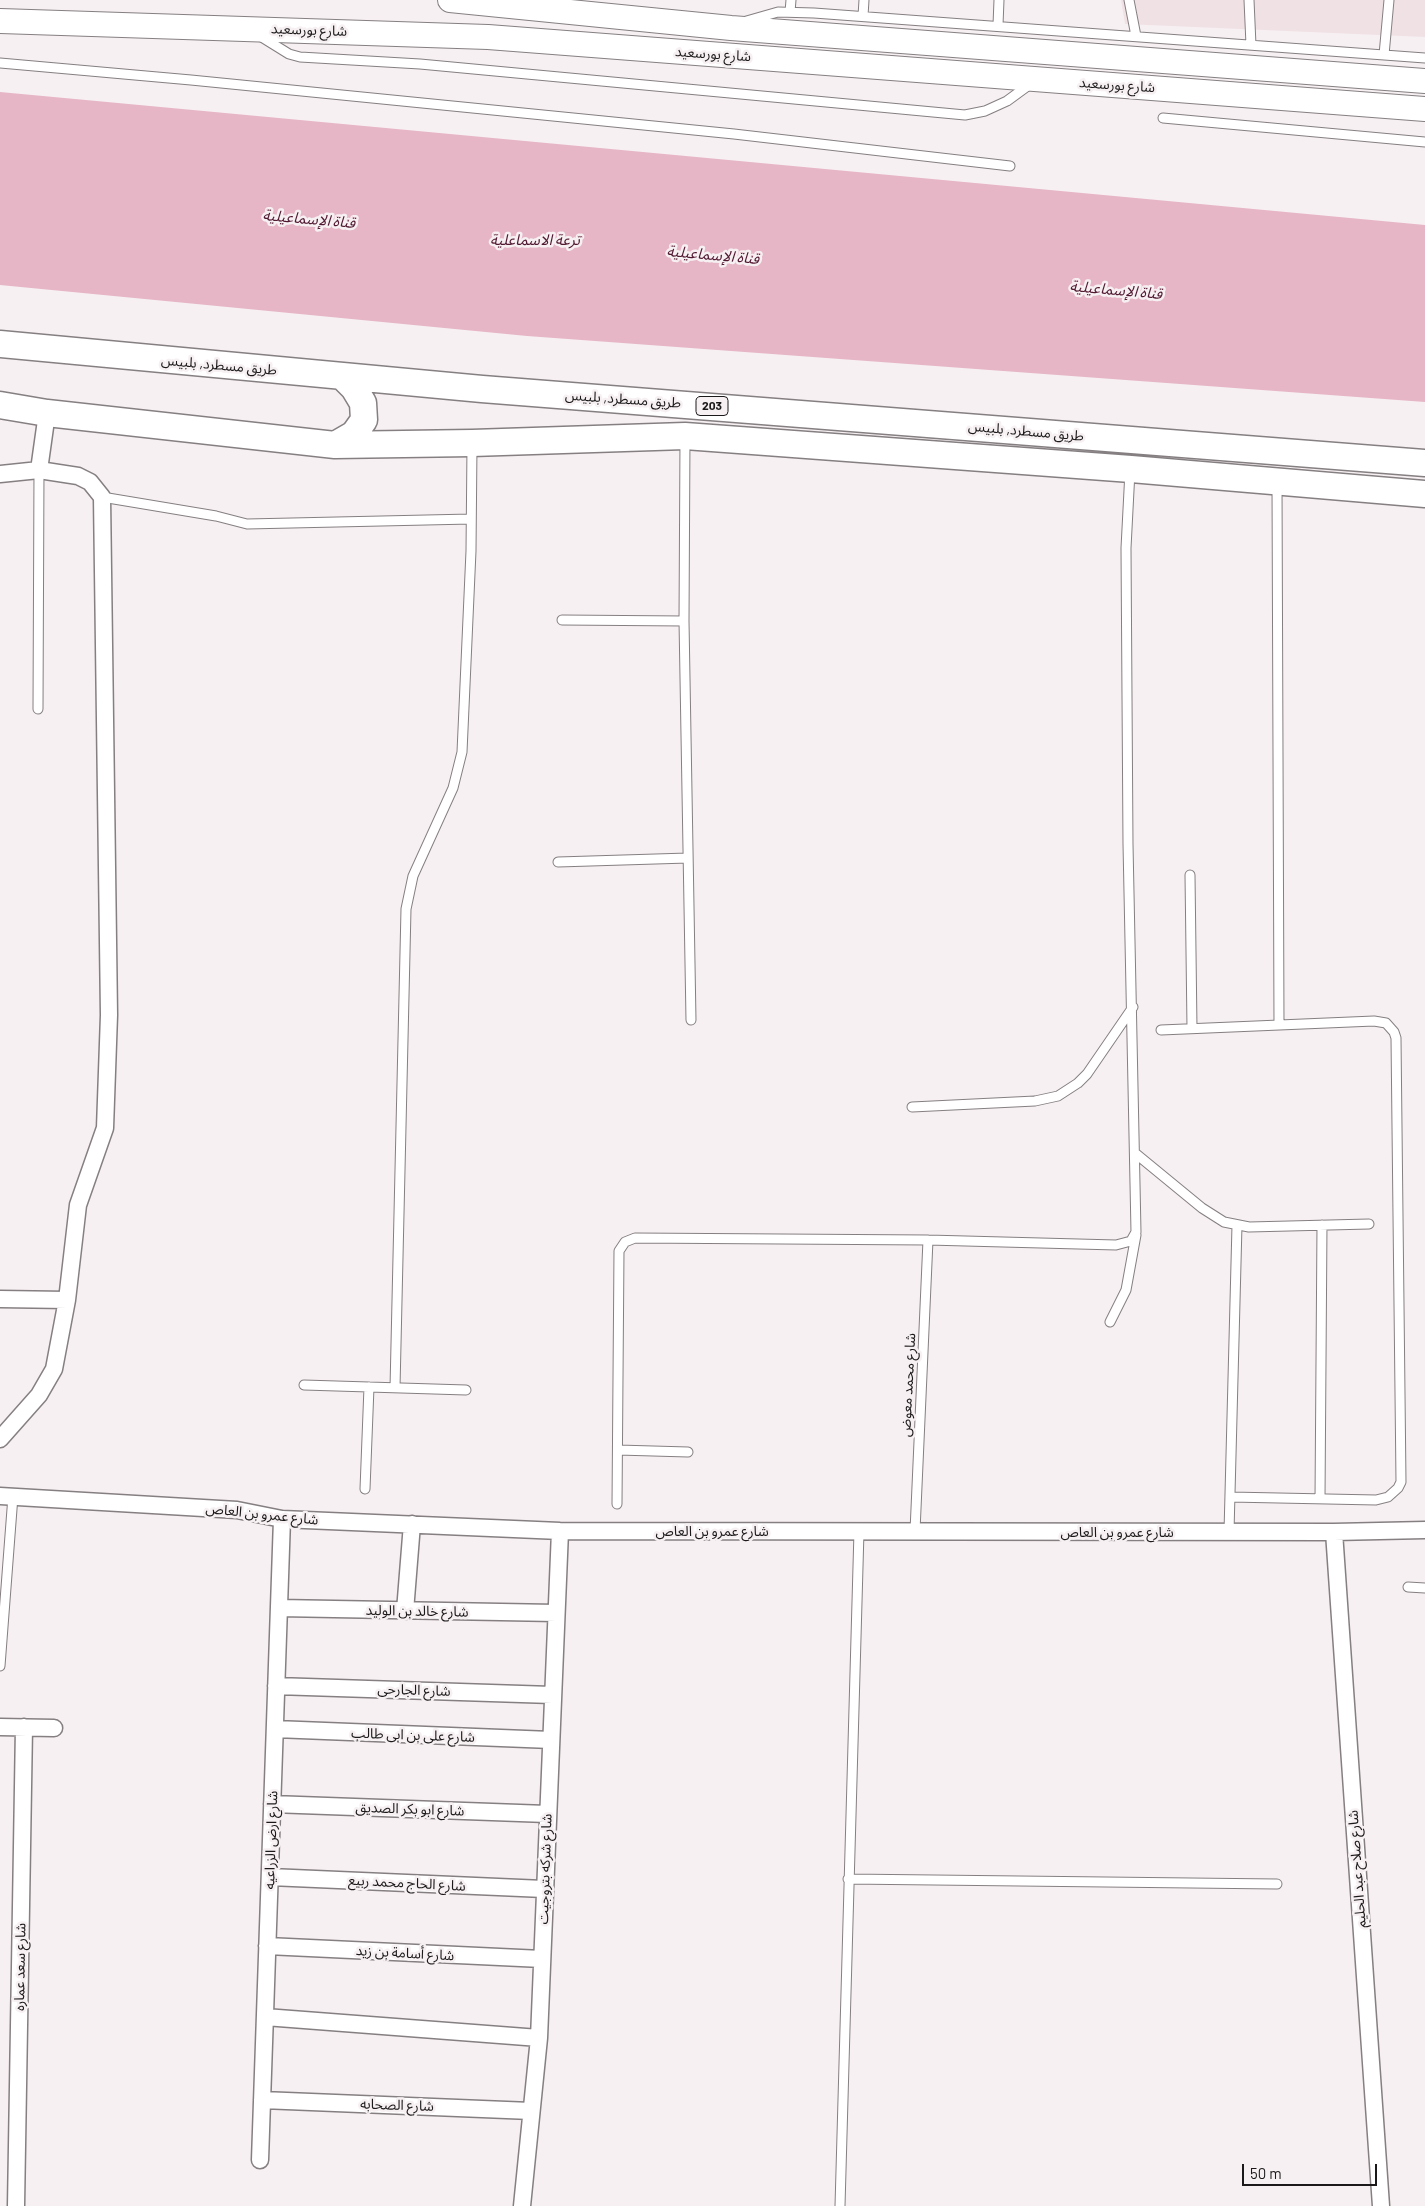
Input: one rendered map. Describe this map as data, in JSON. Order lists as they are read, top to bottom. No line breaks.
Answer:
{"streets":{"main road":["شارع بورسعيد","طريق مسطرد, بلبيس","203"],"street":["شارع عمرو بن العاص","شارع خالد بن الوليد","شارع الجارحى","شارع على بن ابى طالب","شارع ابو بكر الصديق","شارع ارض الزراعيه","شارع شركه بتروجيت","شارع صلاح عبد الحليم","شارع الحاج محمد ربيع","شارع أسامة بن زيد","شارع سعد عماره","شارع الصحابه"],"lane":["شارع محمد معوض"]},"crossings":[["شارع محمد معوض","شارع عمرو بن العاص"],["شارع عمرو بن العاص","شارع ارض الزراعيه"],["شارع عمرو بن العاص","شارع شركه بتروجيت"],["شارع عمرو بن العاص","شارع صلاح عبد الحليم"],["شارع خالد بن الوليد","شارع ارض الزراعيه"],["شارع خالد بن الوليد","شارع شركه بتروجيت"],["شارع الجارحى","شارع ارض الزراعيه"],["شارع الجارحى","شارع شركه بتروجيت"],["شارع على بن ابى طالب","شارع ارض الزراعيه"],["شارع على بن ابى طالب","شارع شركه بتروجيت"],["شارع ابو بكر الصديق","شارع ارض الزراعيه"],["شارع ابو بكر الصديق","شارع شركه بتروجيت"],["شارع ارض الزراعيه","شارع الحاج محمد ربيع"],["شارع ارض الزراعيه","شارع أسامة بن زيد"],["شارع ارض الزراعيه","شارع الصحابه"],["شارع شركه بتروجيت","شارع الحاج محمد ربيع"],["شارع شركه بتروجيت","شارع أسامة بن زيد"],["شارع شركه بتروجيت","شارع الصحابه"]],"water":["قناة الإسماعيلية","ترعة الاسماعلية"],"scale_bar":"50 m"}
